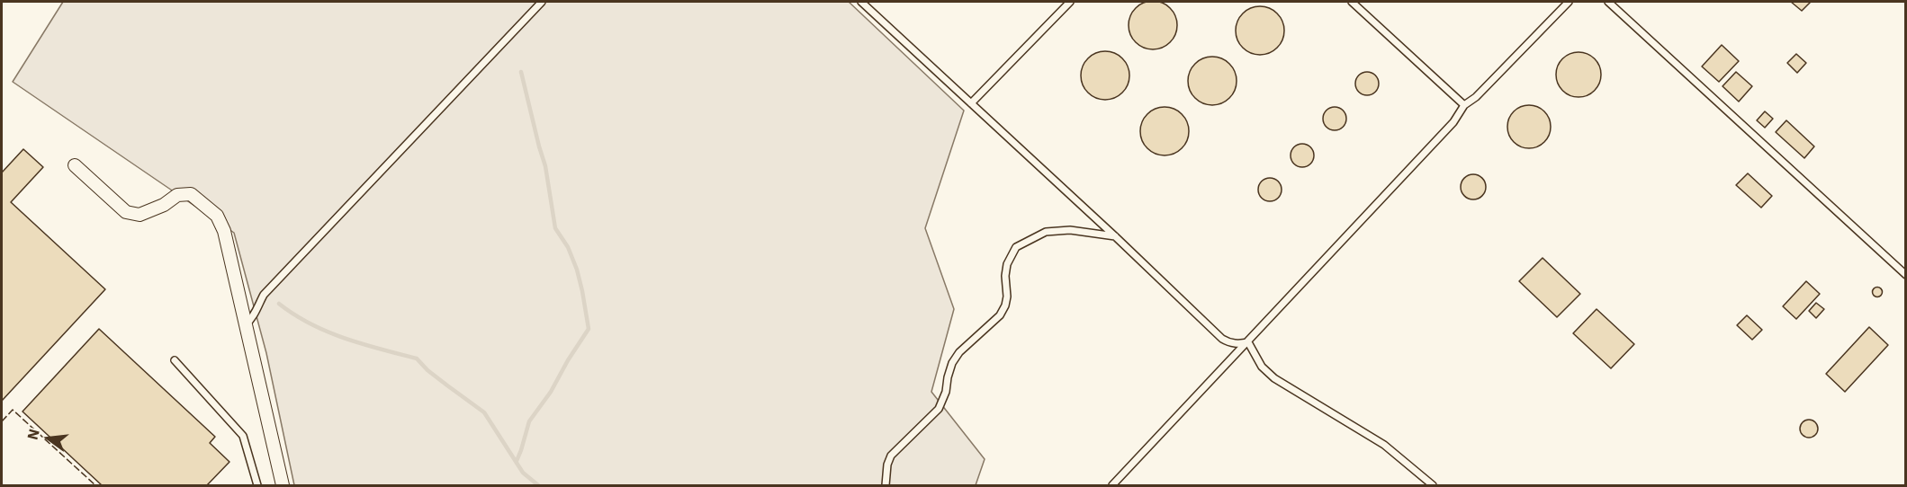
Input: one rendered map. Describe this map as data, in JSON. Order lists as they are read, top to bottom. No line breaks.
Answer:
{"north":"left"}
